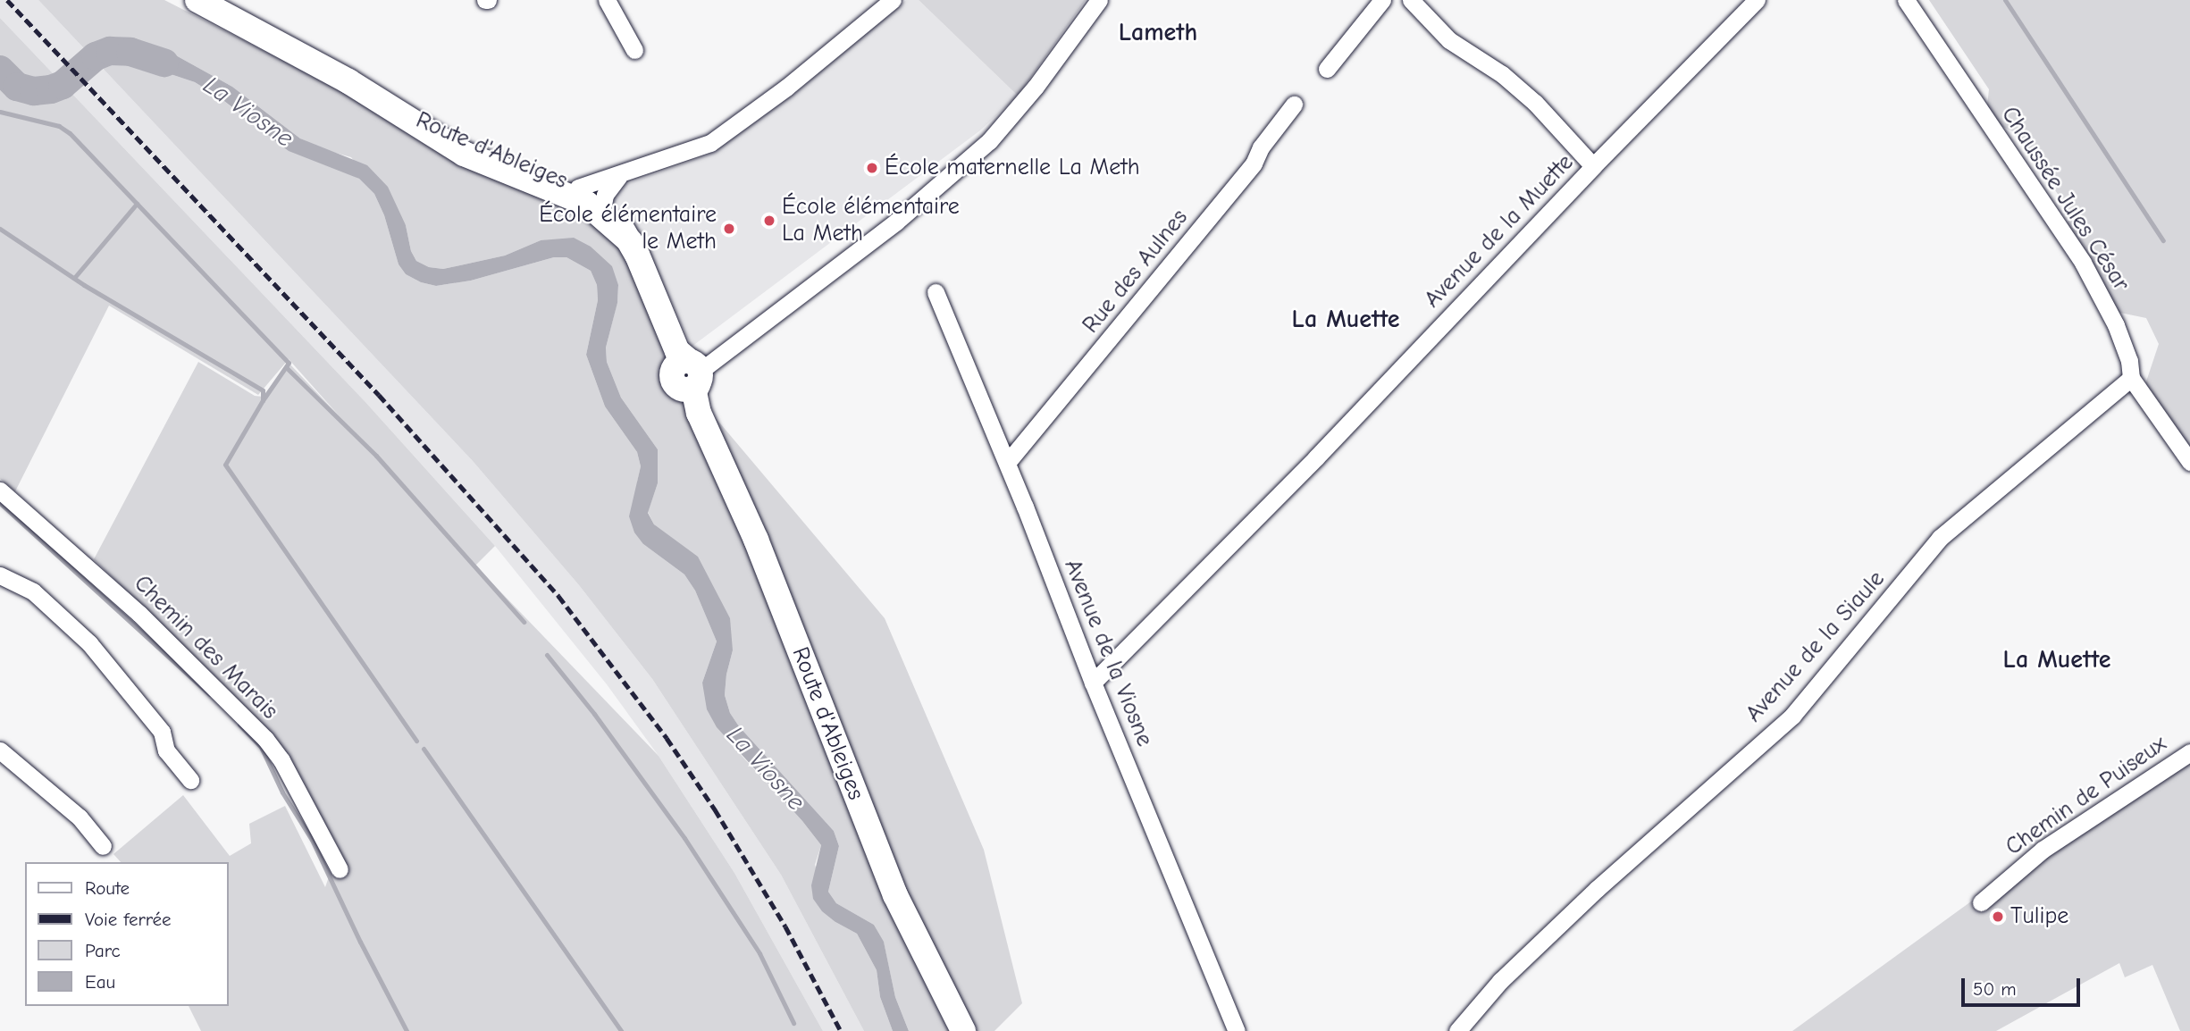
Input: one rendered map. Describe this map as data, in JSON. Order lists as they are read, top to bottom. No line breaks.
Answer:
{"streets":{"main road":["Route d'Ableiges"],"street":["Chaussée Jules César","Avenue de la Muette","Rue des Aulnes","Avenue de la Siaule","Chemin des Marais","Avenue de la Viosne","Chemin de Puiseux"]},"crossings":[["Chaussée Jules César","Avenue de la Siaule"],["Avenue de la Muette","Avenue de la Viosne"],["Rue des Aulnes","Avenue de la Viosne"]],"districts":["Lameth","La Muette","La Muette"],"water":["La Viosne"],"places":["École maternelle La Meth","École élémentaire La Meth","École élémentaire le Meth","Tulipe"],"legend":["Route","Voie ferrée","Parc","Eau"],"scale_bar":"50 m"}
